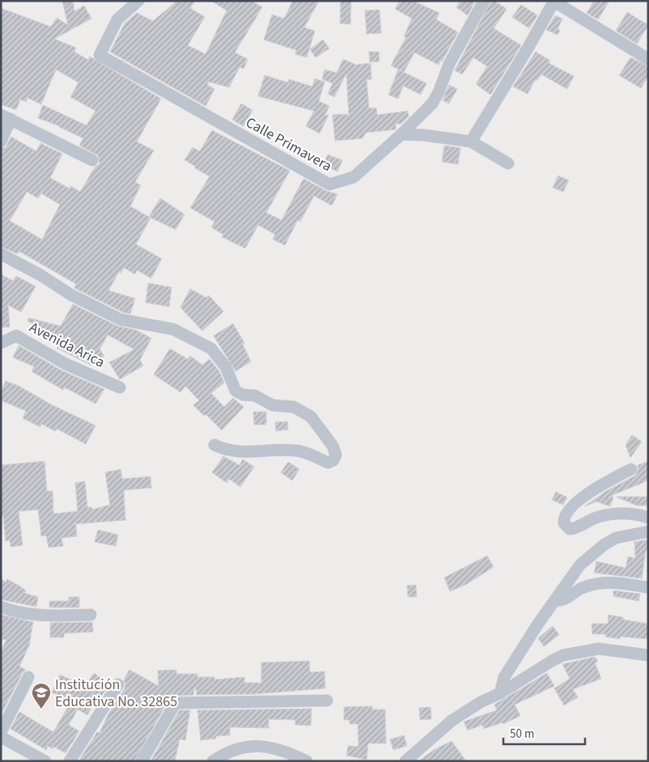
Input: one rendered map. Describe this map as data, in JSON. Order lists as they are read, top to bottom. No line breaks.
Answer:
{"streets":{"street":["Calle Primavera","Avenida Arica"]},"places":{"school or university":["Institución Educativa No. 32865"]},"scale_bar":"50 m"}
